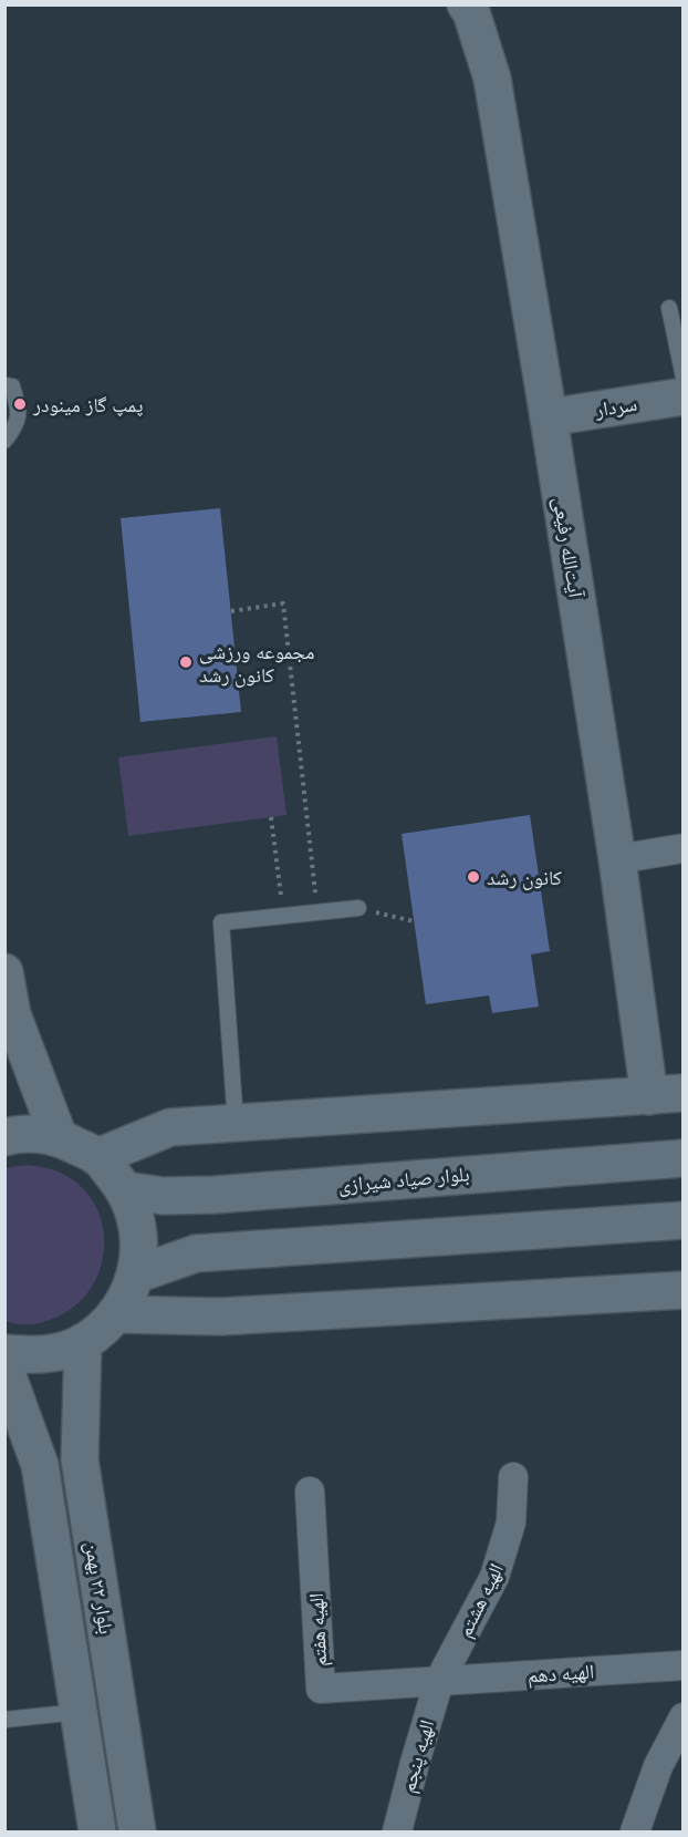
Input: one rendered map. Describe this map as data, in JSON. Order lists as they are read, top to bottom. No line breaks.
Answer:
{"streets":{"street":["سردار","آیت‌الله رفیعی","بلوار صیاد شیرازی","بلوار ۲۲ بهمن","الهیه هشتم","الهیه هفتم","الهیه دهم","الهیه پنجم"]},"crossings":[["سردار","آیت‌الله رفیعی"],["الهیه هشتم","الهیه هفتم"],["الهیه هشتم","الهیه دهم"],["الهیه هشتم","الهیه پنجم"],["الهیه هفتم","الهیه دهم"],["الهیه هفتم","الهیه پنجم"],["الهیه دهم","الهیه پنجم"]],"places":["پمپ گاز مینودر","مجموعه ورزشی کانون رشد","کانون رشد"]}
